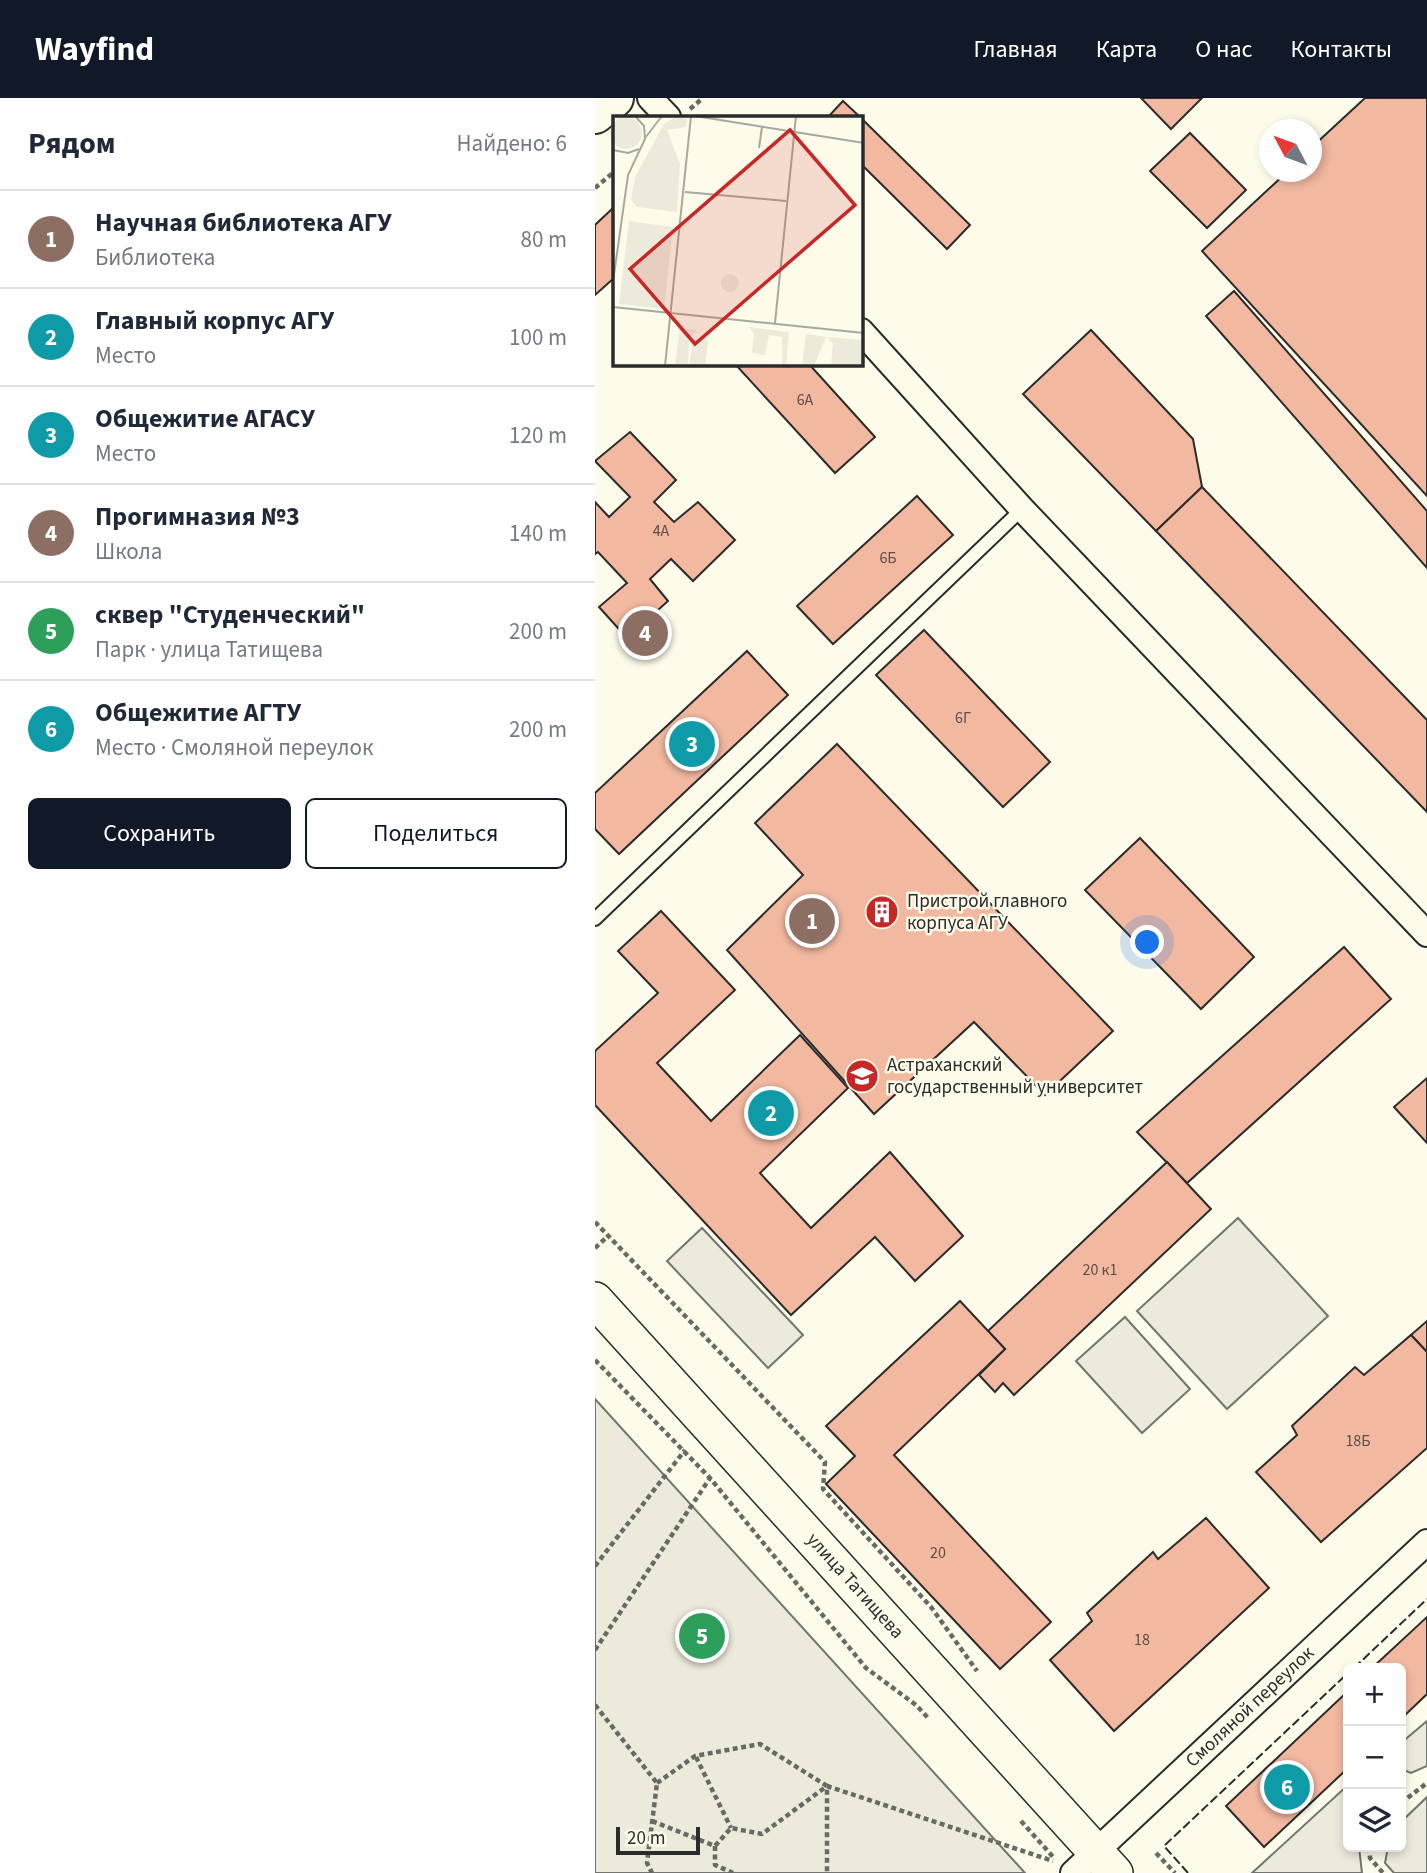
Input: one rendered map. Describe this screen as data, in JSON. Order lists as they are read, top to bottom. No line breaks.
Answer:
{"streets":{"main road":["улица Татищева"],"street":["Смоляной переулок"]},"crossings":[["улица Татищева","Смоляной переулок"]],"places":{"building":["Пристрой главного корпуса АГУ"],"school or university":["Астраханский государственный университет"]},"house_numbers":["6А","4А","6Б","6Г","20 к1","18Б","20","18"],"scale_bar":"20 m","north":"top left","page":{"header":"Wayfind","nav":["Главная","Карта","О нас","Контакты"],"heading":["Рядом","Найдено: 6"],"list":[{"mark":"1","name":"Научная библиотека АГУ","note":"Библиотека","value":"80 m"},{"mark":"2","name":"Главный корпус АГУ","note":"Место","value":"100 m"},{"mark":"3","name":"Общежитие АГАСУ","note":"Место","value":"120 m"},{"mark":"4","name":"Прогимназия №3","note":"Школа","value":"140 m"},{"mark":"5","name":"сквер \"Студенческий\"","note":"Парк · улица Татищева","value":"200 m"},{"mark":"6","name":"Общежитие АГТУ","note":"Место · Смоляной переулок","value":"200 m"}],"pins":["4","3","1","2","5","6"],"buttons":["Сохранить","Поделиться"],"map_buttons":["+","−"],"scale":"20 m"}}
